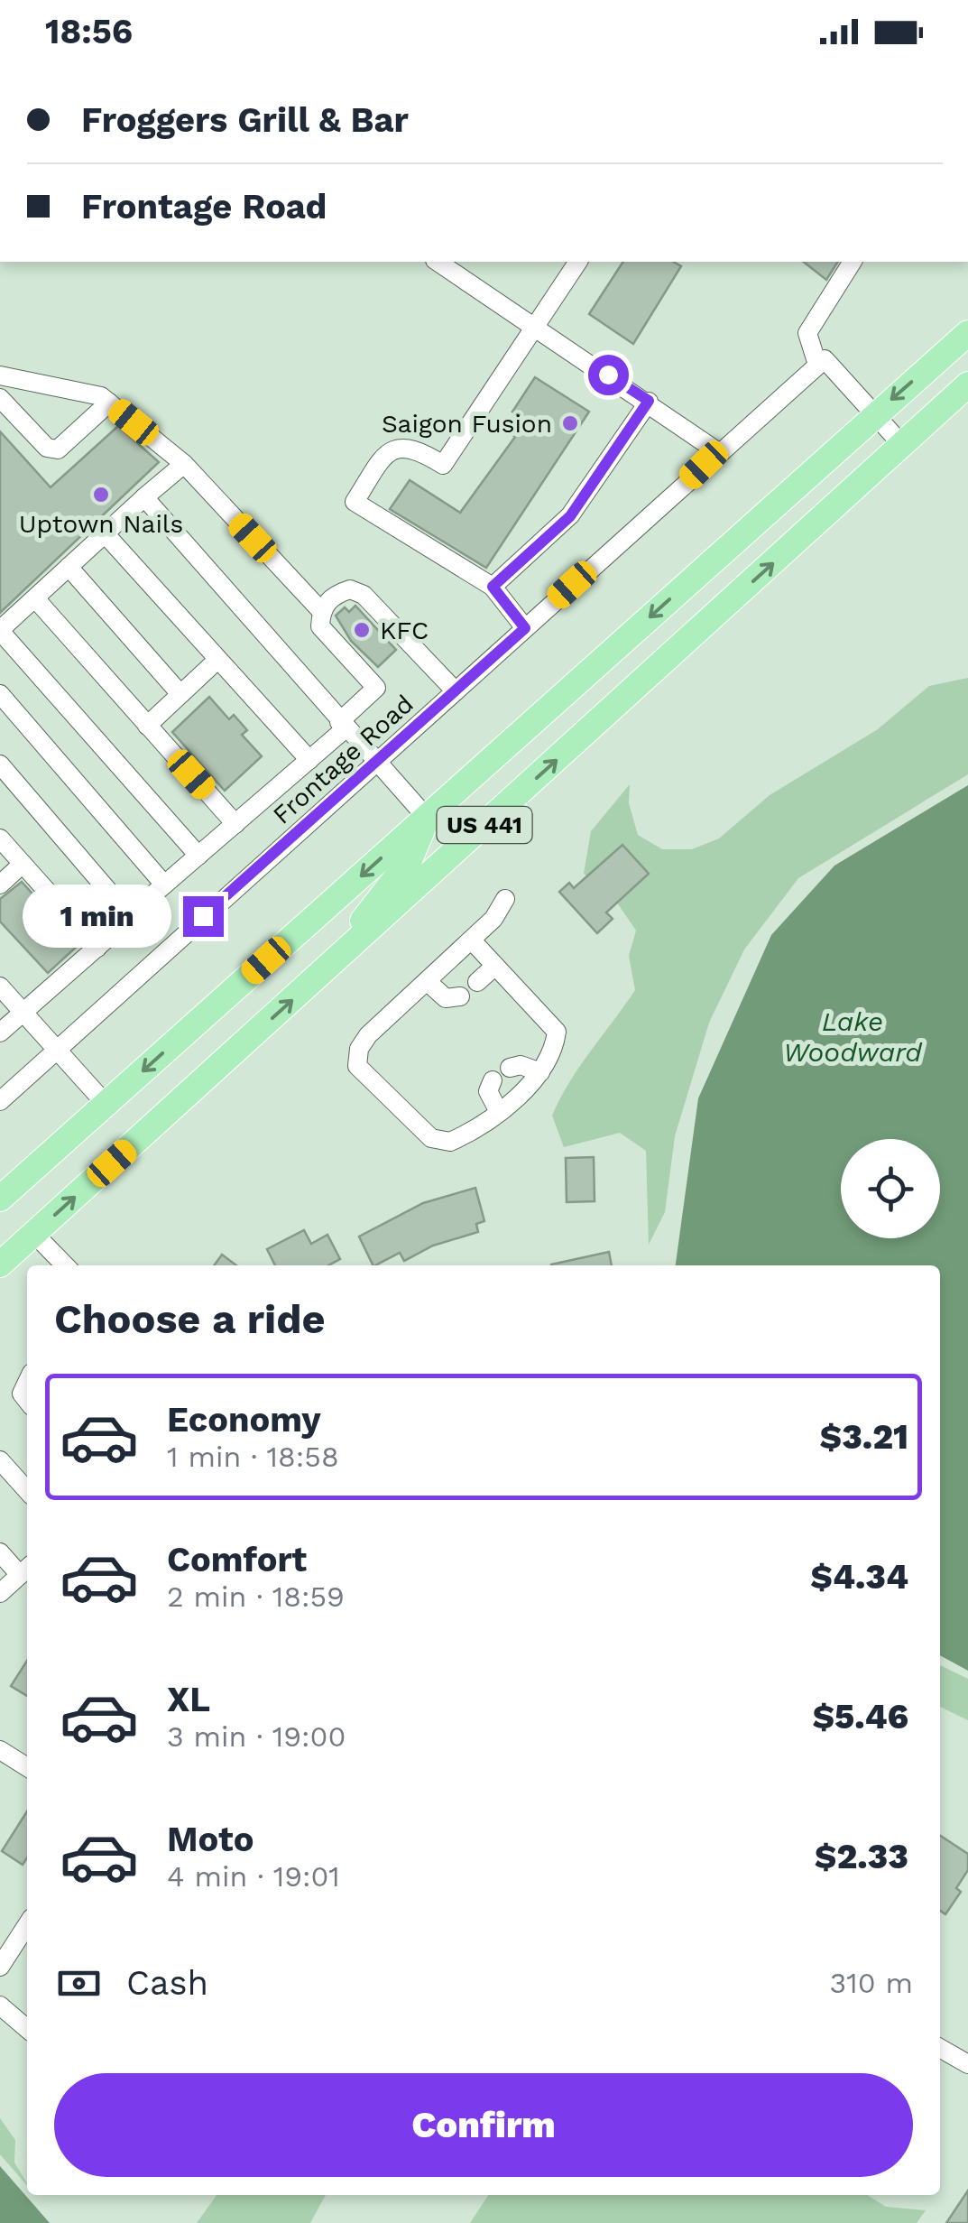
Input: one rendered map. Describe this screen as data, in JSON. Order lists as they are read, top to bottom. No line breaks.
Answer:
{"streets":{"main road":["US 441"],"street":["Frontage Road"]},"water":["Lake Woodward"],"places":["Saigon Fusion","Uptown Nails","KFC"],"page":{"status":"18:56","banner":["Froggers Grill & Bar","Frontage Road"],"bubble":"1 min","heading":"Choose a ride","list":[{"name":"Economy","note":"1 min · 18:58","value":"$3.21"},{"name":"Comfort","note":"2 min · 18:59","value":"$4.34"},{"name":"XL","note":"3 min · 19:00","value":"$5.46"},{"name":"Moto","note":"4 min · 19:01","value":"$2.33"}],"pay":["Cash","310 m"],"buttons":"Confirm"}}
